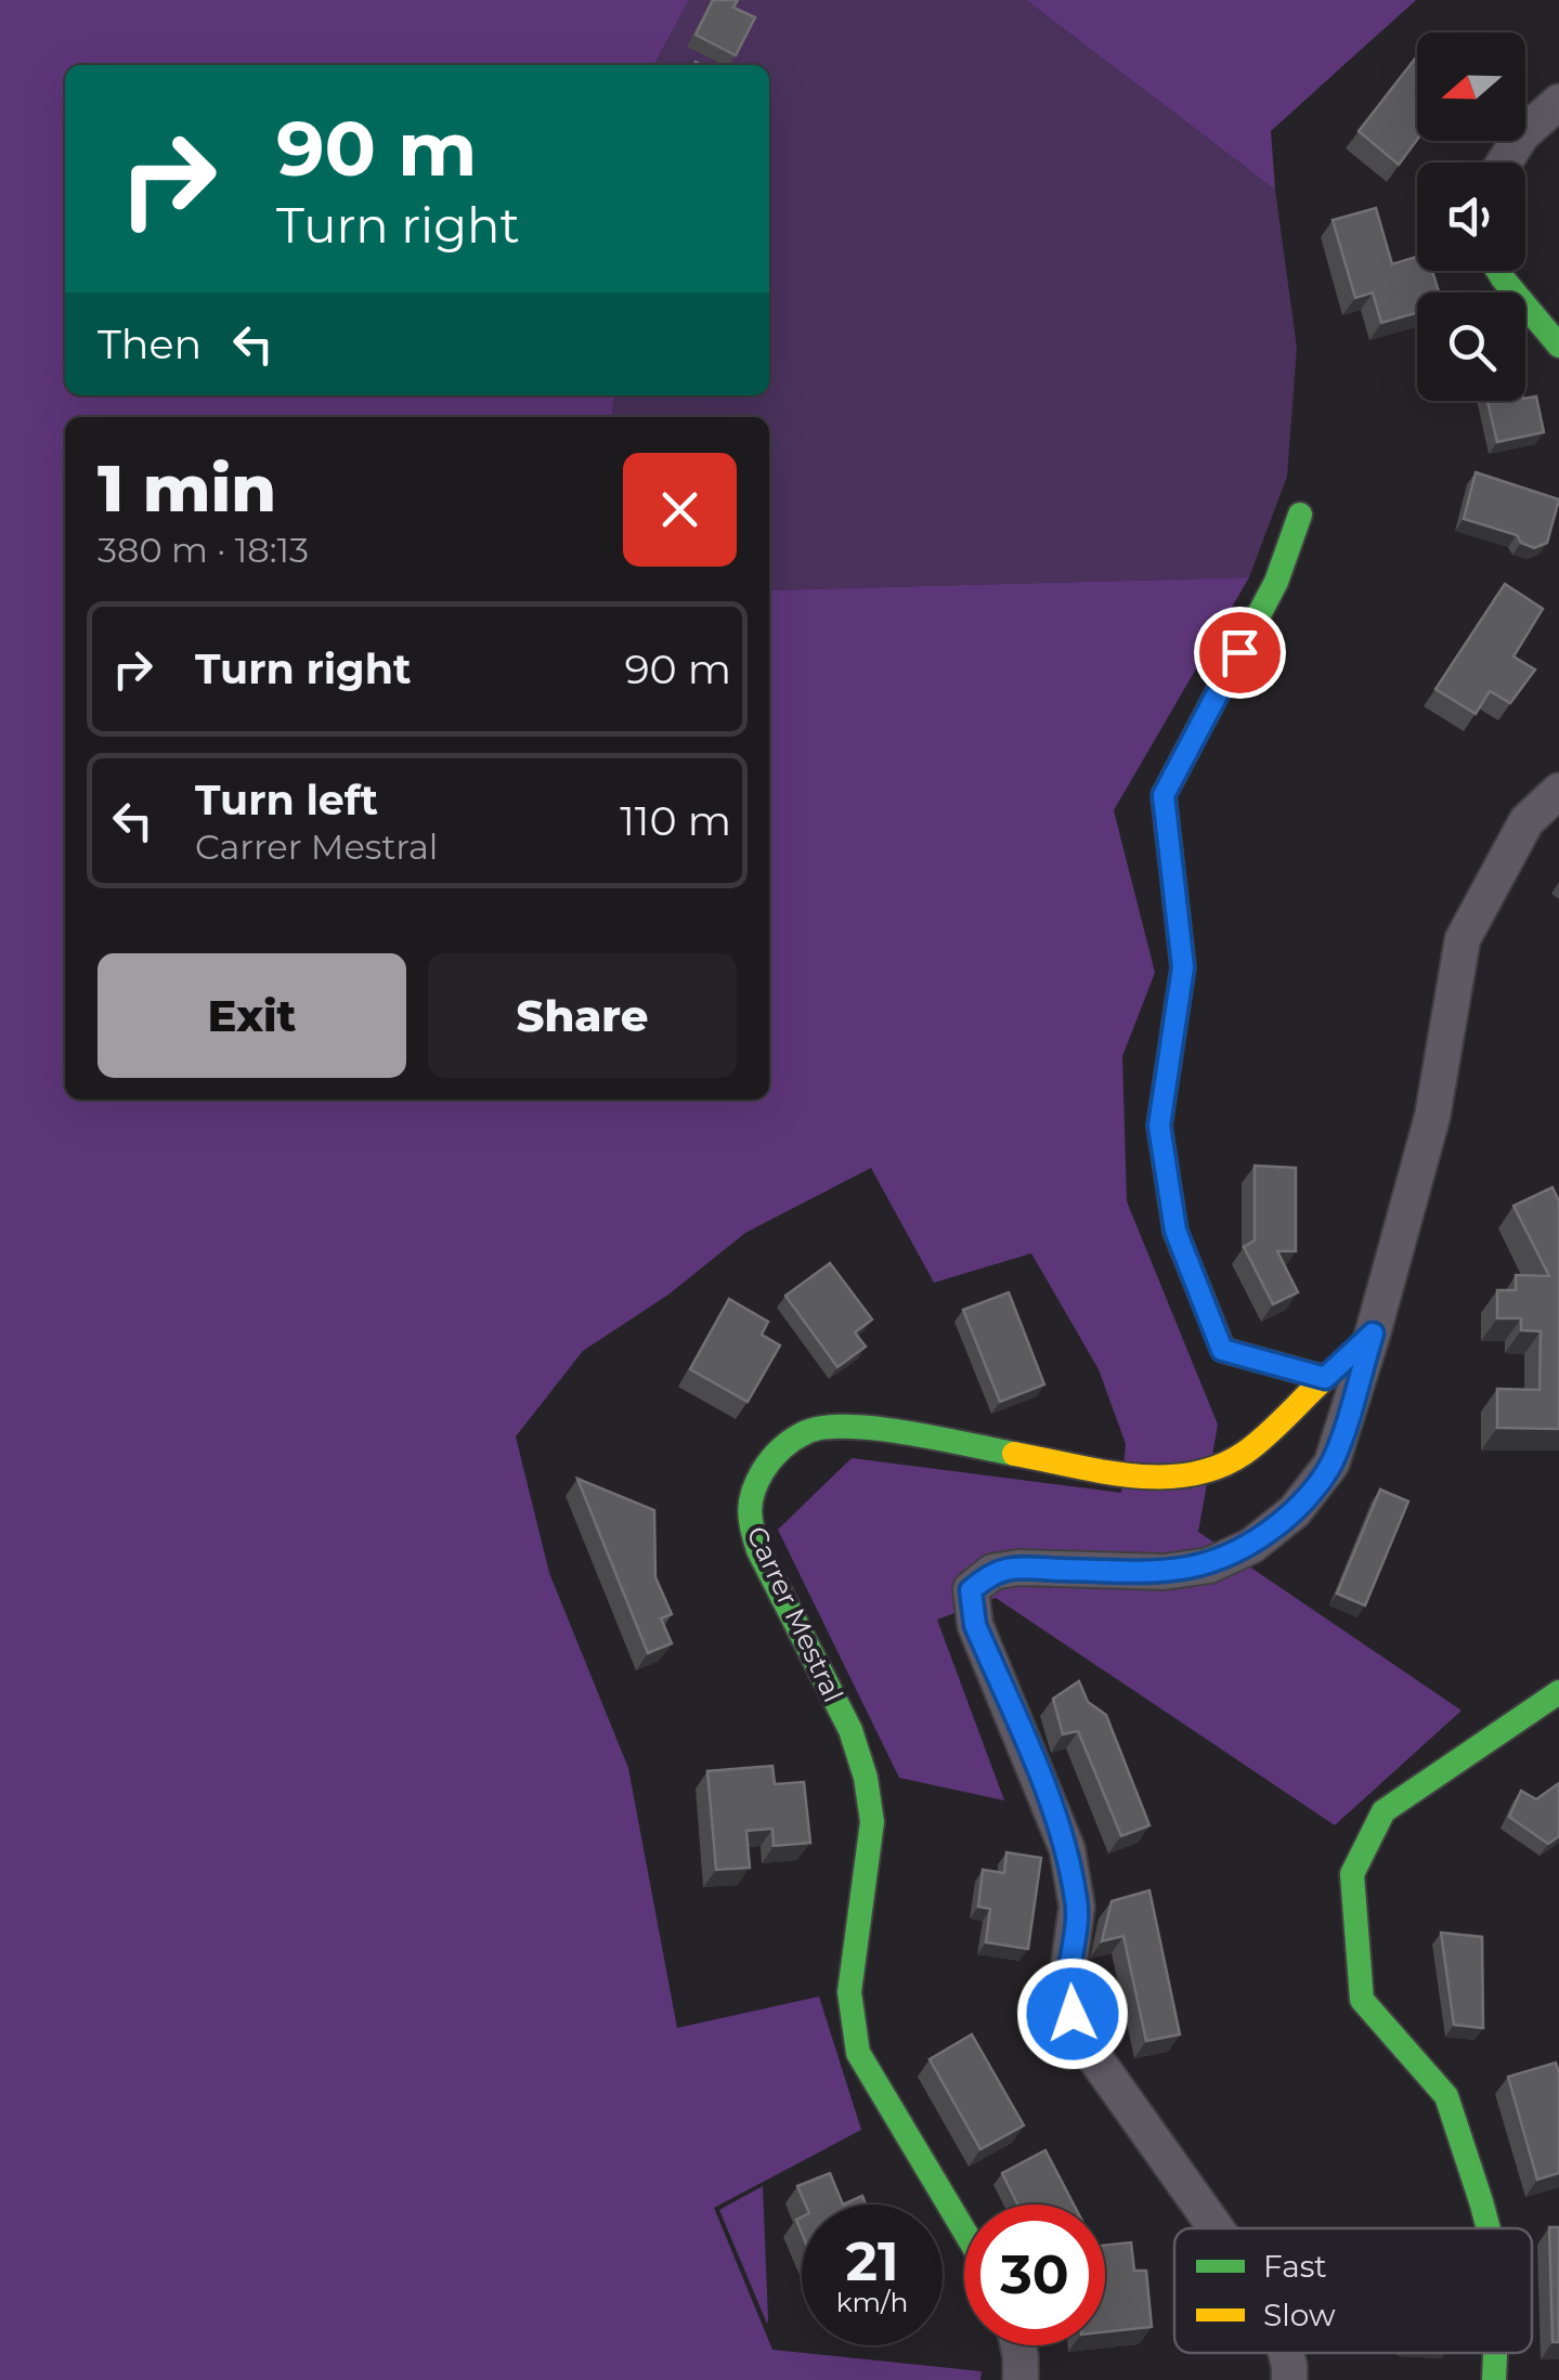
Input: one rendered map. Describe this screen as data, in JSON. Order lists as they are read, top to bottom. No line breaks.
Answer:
{"streets":{"street":["Carrer Mestral"]},"legend":["Fast","Slow"],"north":"left","page":{"turn":["90 m","Turn right"],"then":"Then","heading":["1 min","380 m · 18:13"],"list":[{"name":"Turn right","value":"90 m"},{"name":"Turn left","note":"Carrer Mestral","value":"110 m"}],"buttons":["Exit","Share"],"speed":"21 km/h","limit":"30"}}
